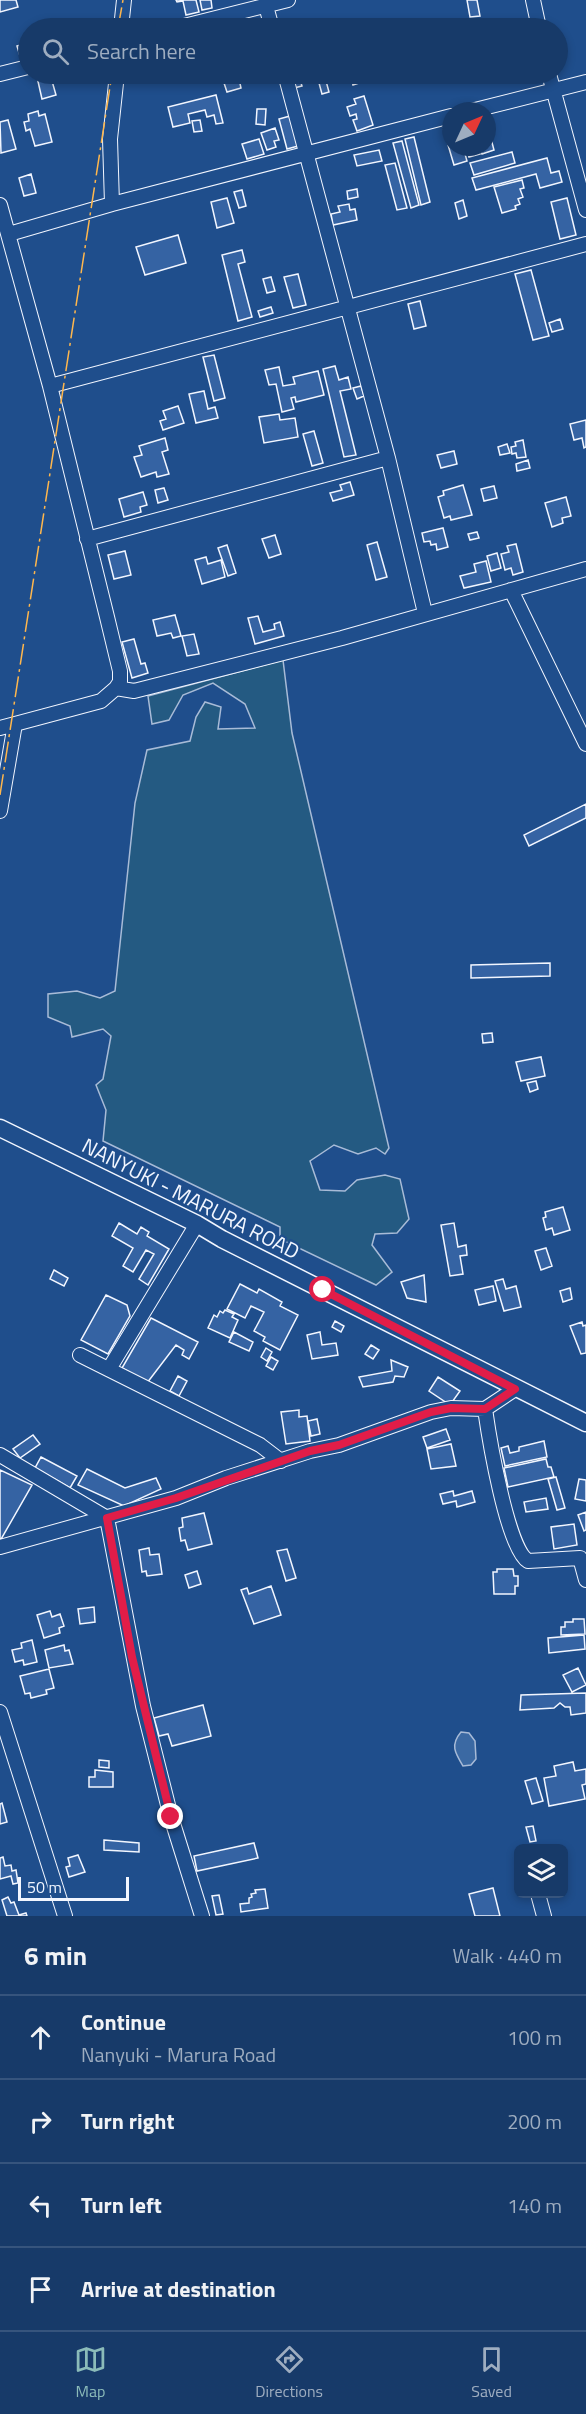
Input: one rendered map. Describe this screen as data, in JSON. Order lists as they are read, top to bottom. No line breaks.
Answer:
{"streets":{"street":["NANYUKI - MARURA ROAD"]},"scale_bar":"50 m","north":"top right","page":{"search":"Search here","scale":"50 m","heading":["6 min","Walk · 440 m"],"list":[["Continue","Nanyuki - Marura Road","100 m"],["Turn right","200 m"],["Turn left","140 m"],"Arrive at destination"],"nav":["Map","Directions","Saved"]}}
